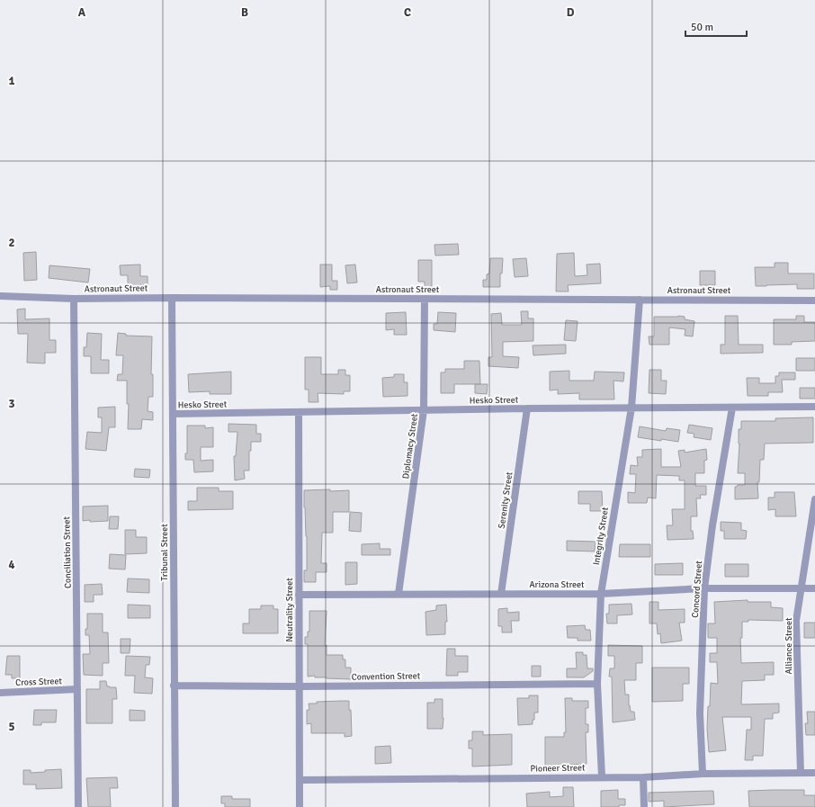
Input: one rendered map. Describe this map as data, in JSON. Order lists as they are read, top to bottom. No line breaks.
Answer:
{"streets":{"street":["Astronaut Street","Hesko Street","Diplomacy Street","Serenity Street","Integrity Street","Conciliation Street","Tribunal Street","Arizona Street","Concord Street","Neutrality Street","Alliance Street","Convention Street","Cross Street","Pioneer Street"]},"crossings":[["Astronaut Street","Diplomacy Street"],["Astronaut Street","Integrity Street"],["Astronaut Street","Conciliation Street"],["Astronaut Street","Tribunal Street"],["Hesko Street","Diplomacy Street"],["Hesko Street","Serenity Street"],["Hesko Street","Integrity Street"],["Hesko Street","Tribunal Street"],["Hesko Street","Concord Street"],["Hesko Street","Neutrality Street"],["Diplomacy Street","Arizona Street"],["Serenity Street","Arizona Street"],["Integrity Street","Arizona Street"],["Integrity Street","Convention Street"],["Integrity Street","Pioneer Street"],["Conciliation Street","Cross Street"],["Tribunal Street","Convention Street"],["Arizona Street","Concord Street"],["Arizona Street","Neutrality Street"],["Arizona Street","Alliance Street"],["Concord Street","Pioneer Street"],["Neutrality Street","Convention Street"],["Neutrality Street","Pioneer Street"],["Alliance Street","Pioneer Street"]],"scale_bar":"50 m","grid":{"columns":["A","B","C","D"],"rows":["1","2","3","4","5"]}}
